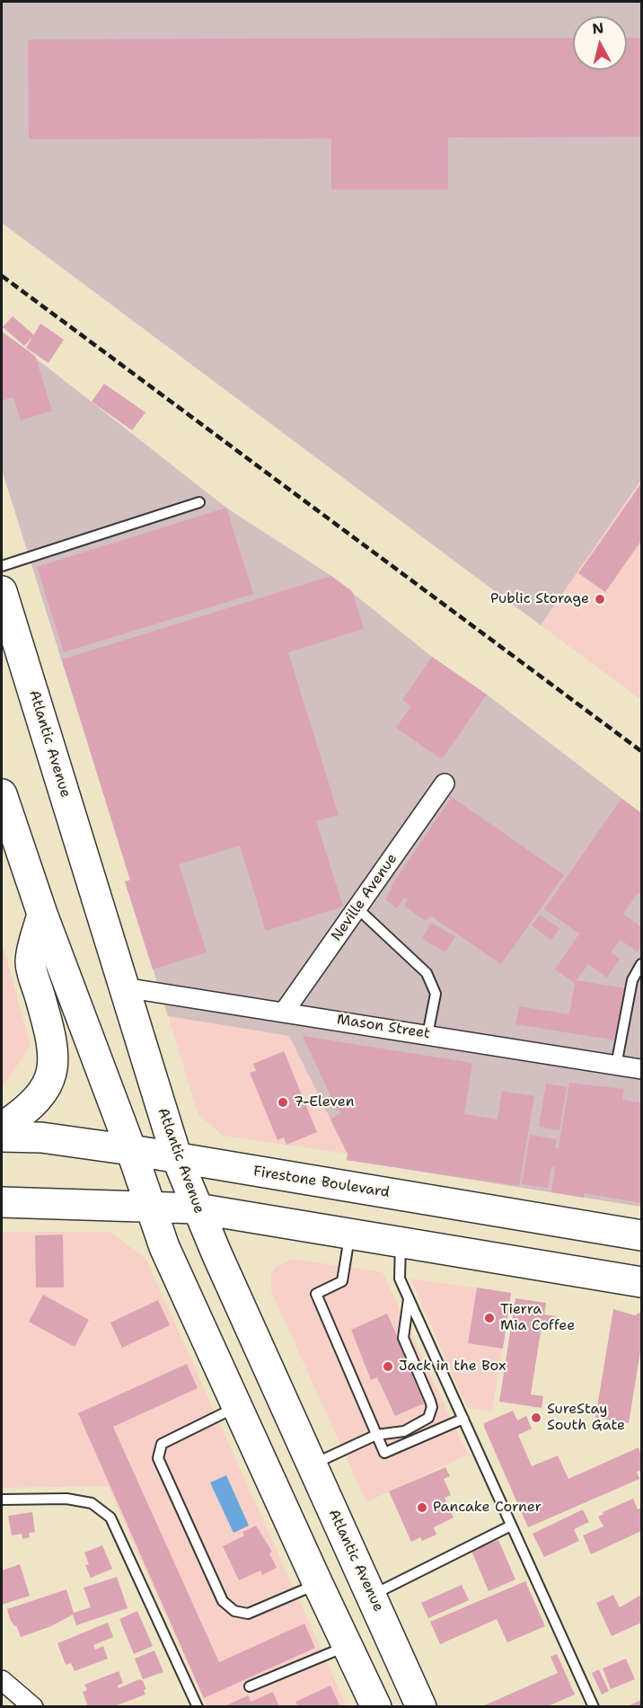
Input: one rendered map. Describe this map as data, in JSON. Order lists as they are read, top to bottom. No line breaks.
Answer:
{"streets":{"main road":["Atlantic Avenue","Firestone Boulevard"],"street":["Neville Avenue","Mason Street"]},"crossings":[["Atlantic Avenue","Mason Street"],["Atlantic Avenue","Firestone Boulevard"],["Neville Avenue","Mason Street"]],"places":["Public Storage","7-Eleven","Tierra Mia Coffee","Jack in the Box","SureStay South Gate","Pancake Corner"],"north":"top"}
